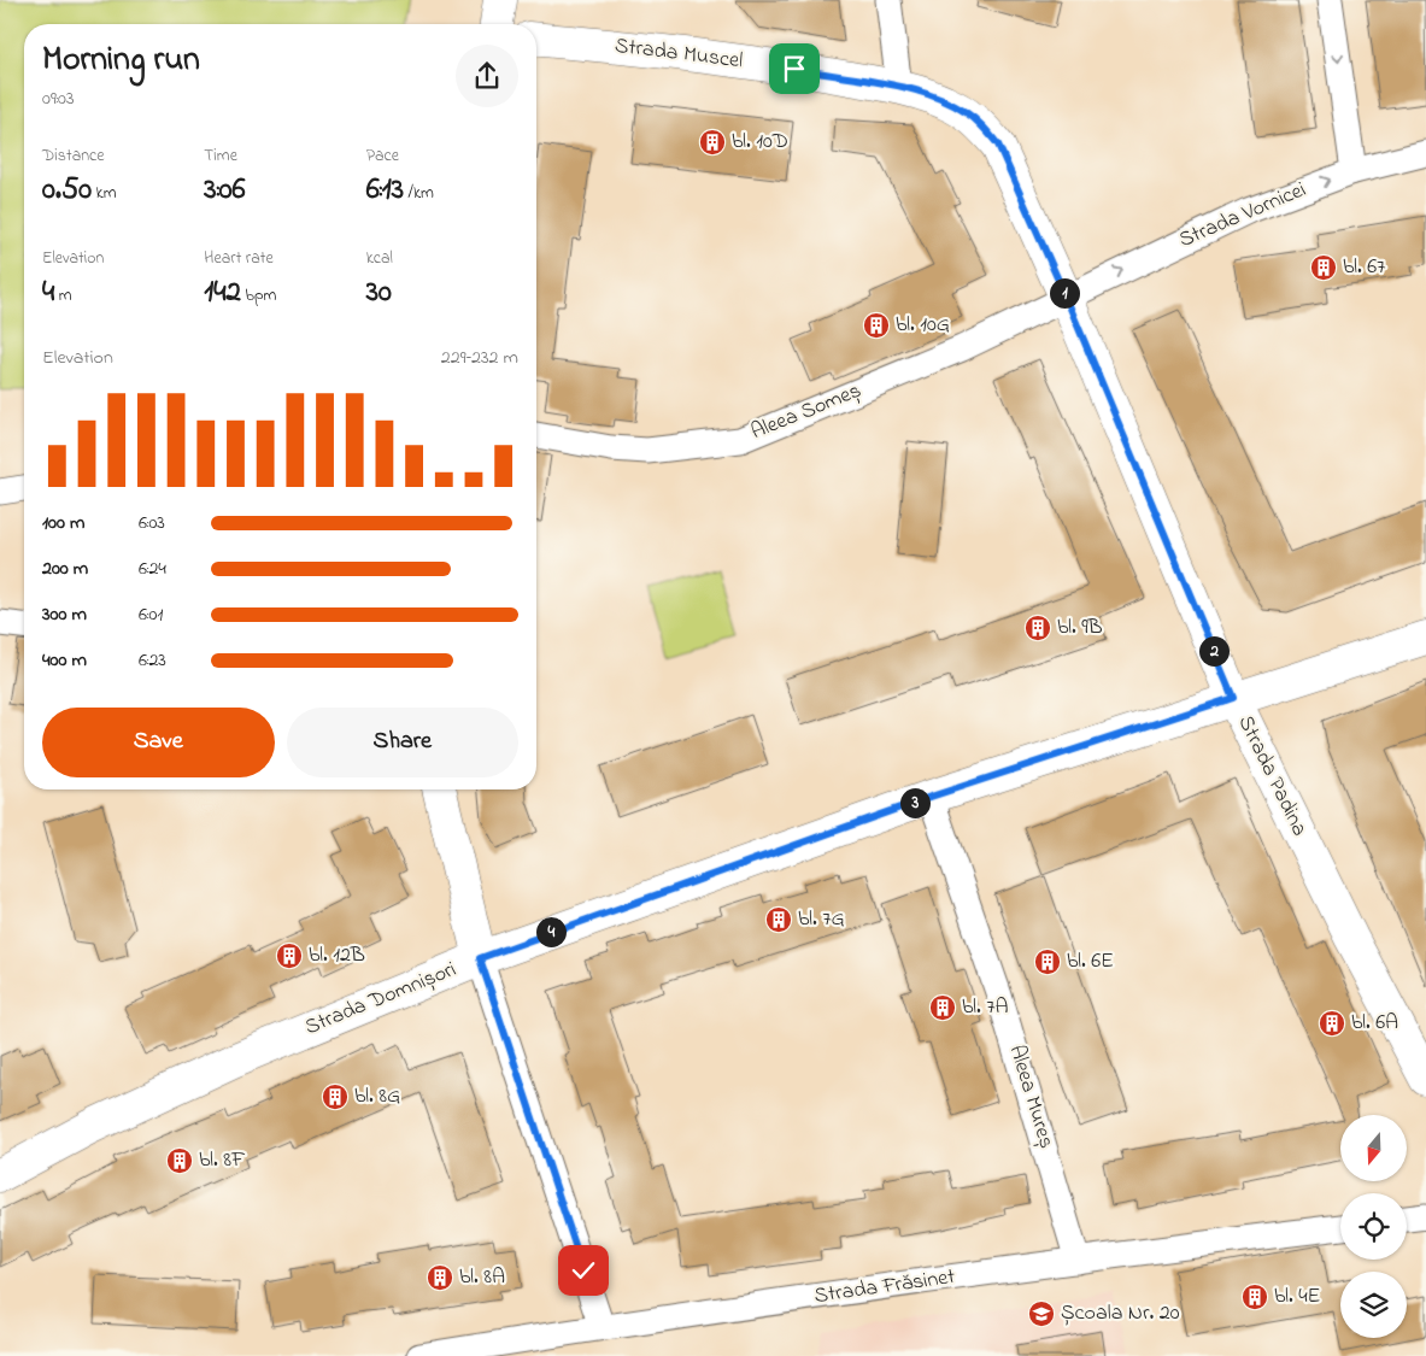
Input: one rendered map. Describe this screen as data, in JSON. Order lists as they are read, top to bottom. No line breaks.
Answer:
{"streets":{"street":["Strada Muscel","Strada Vornicei","Aleea Someș","Strada Padina","Strada Domnișori","Aleea Mureș","Strada Frăsinet"]},"crossings":[["Strada Muscel","Strada Vornicei"],["Strada Muscel","Aleea Someș"],["Strada Muscel","Strada Padina"],["Strada Vornicei","Aleea Someș"],["Strada Vornicei","Strada Padina"],["Aleea Someș","Strada Padina"],["Strada Padina","Strada Domnișori"],["Strada Domnișori","Aleea Mureș"],["Aleea Mureș","Strada Frăsinet"]],"one_way":["Strada Vornicei"],"places":{"building":["bl. 10D","bl. 67","bl. 10G","bl. 9B","bl. 7G","bl. 12B","bl. 6E","bl. 7A","bl. 6A","bl. 8G","bl. 8F","bl. 8A","bl. 4E"],"school or university":["Școala Nr. 20"]},"north":"bottom","page":{"heading":["Morning run","09:03"],"stats":[["Distance","0.50 km"],["Time","3:06"],["Pace","6:13 /km"],["Elevation","4 m"],["Heart rate","142 bpm"],["kcal","30"]],"pins":["1","2","3","4"],"chart":["Elevation","229–232 m"],"list":[{"name":"100 m","note":"6:03"},{"name":"200 m","note":"6:24"},{"name":"300 m","note":"6:01"},{"name":"400 m","note":"6:23"}],"buttons":["Save","Share"]}}
